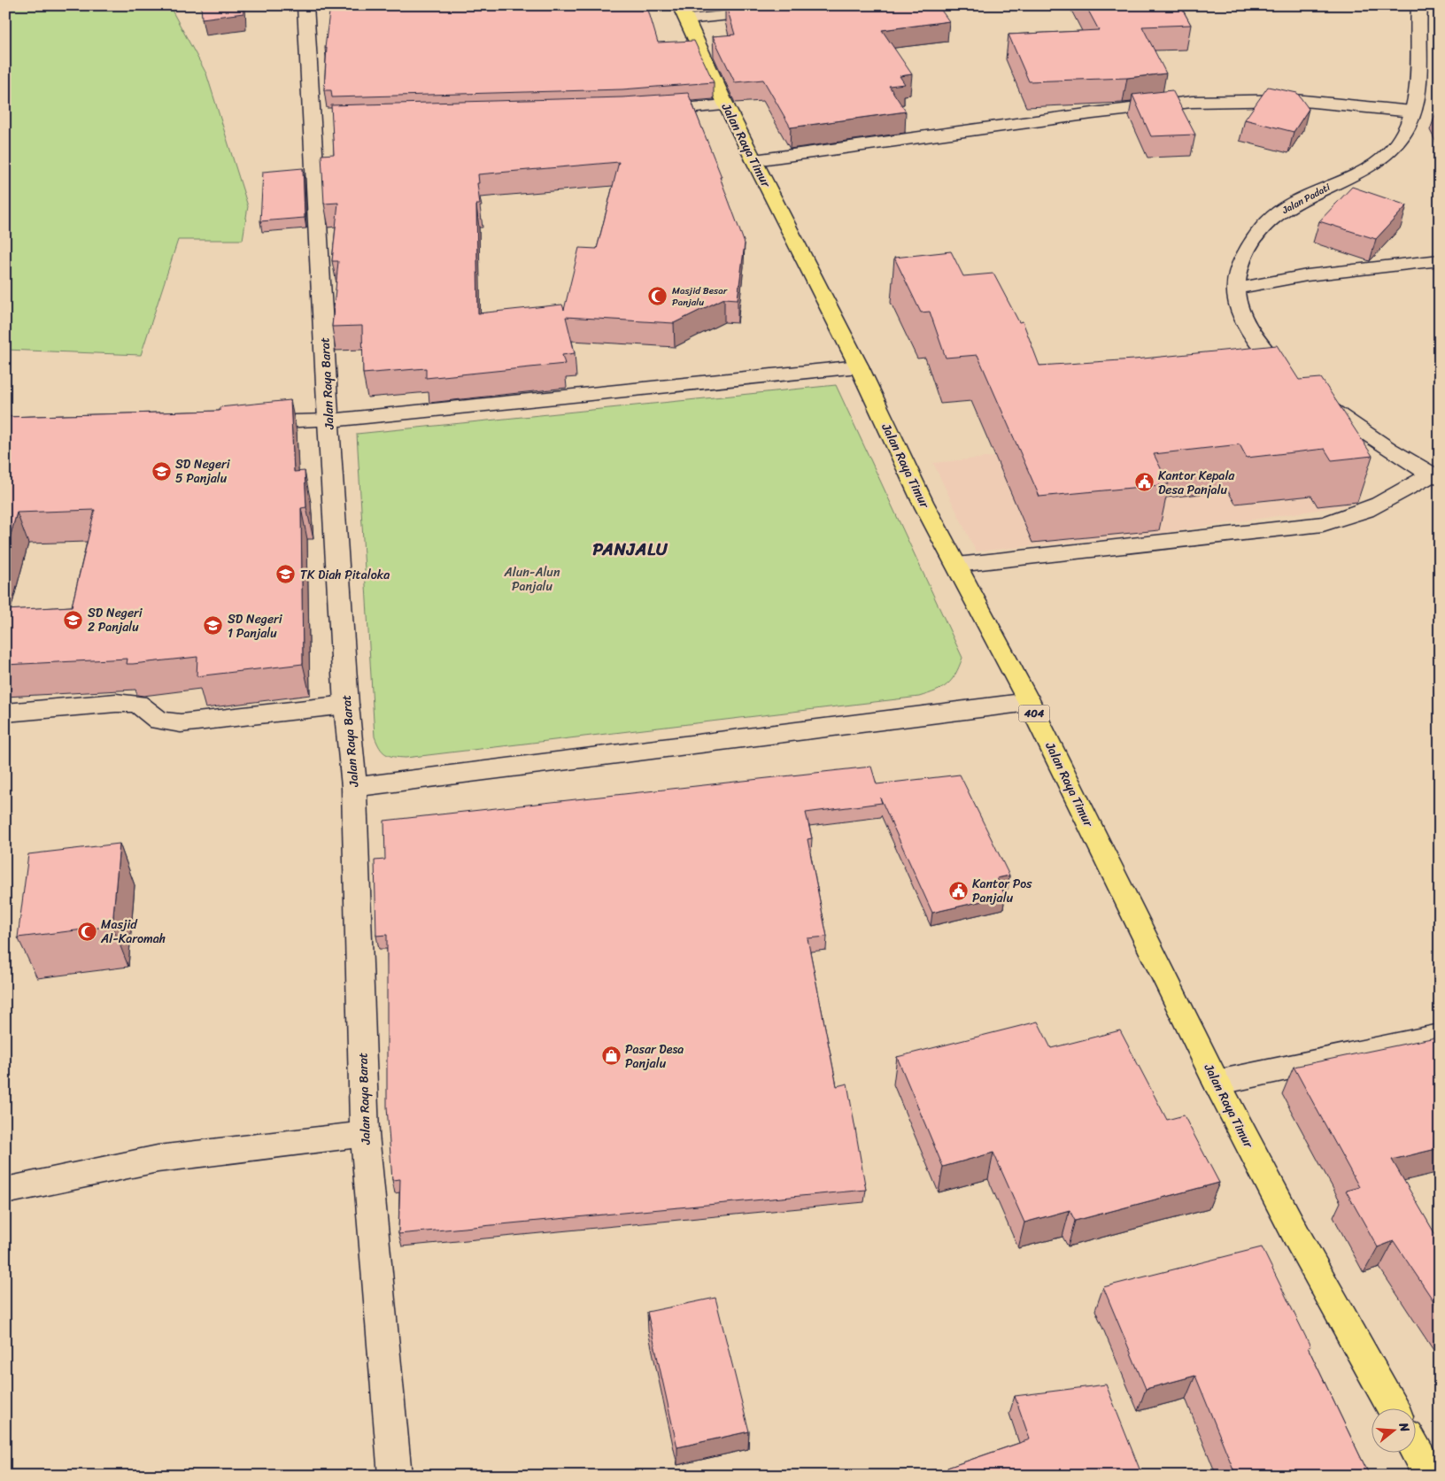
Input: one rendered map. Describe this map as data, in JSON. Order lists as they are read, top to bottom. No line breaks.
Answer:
{"streets":{"main road":["Jalan Raya Timur","404"],"street":["Jalan Padati","Jalan Raya Barat"]},"districts":["PANJALU"],"parks":["Alun-Alun Panjalu"],"places":{"mosque":["Masjid Besar Panjalu","Masjid Al-Karomah"],"school or university":["SD Negeri 5 Panjalu","TK Diah Pitaloka","SD Negeri 2 Panjalu","SD Negeri 1 Panjalu"],"public building":["Kantor Kepala Desa Panjalu","Kantor Pos Panjalu"],"shop":["Pasar Desa Panjalu"]},"north":"right"}
